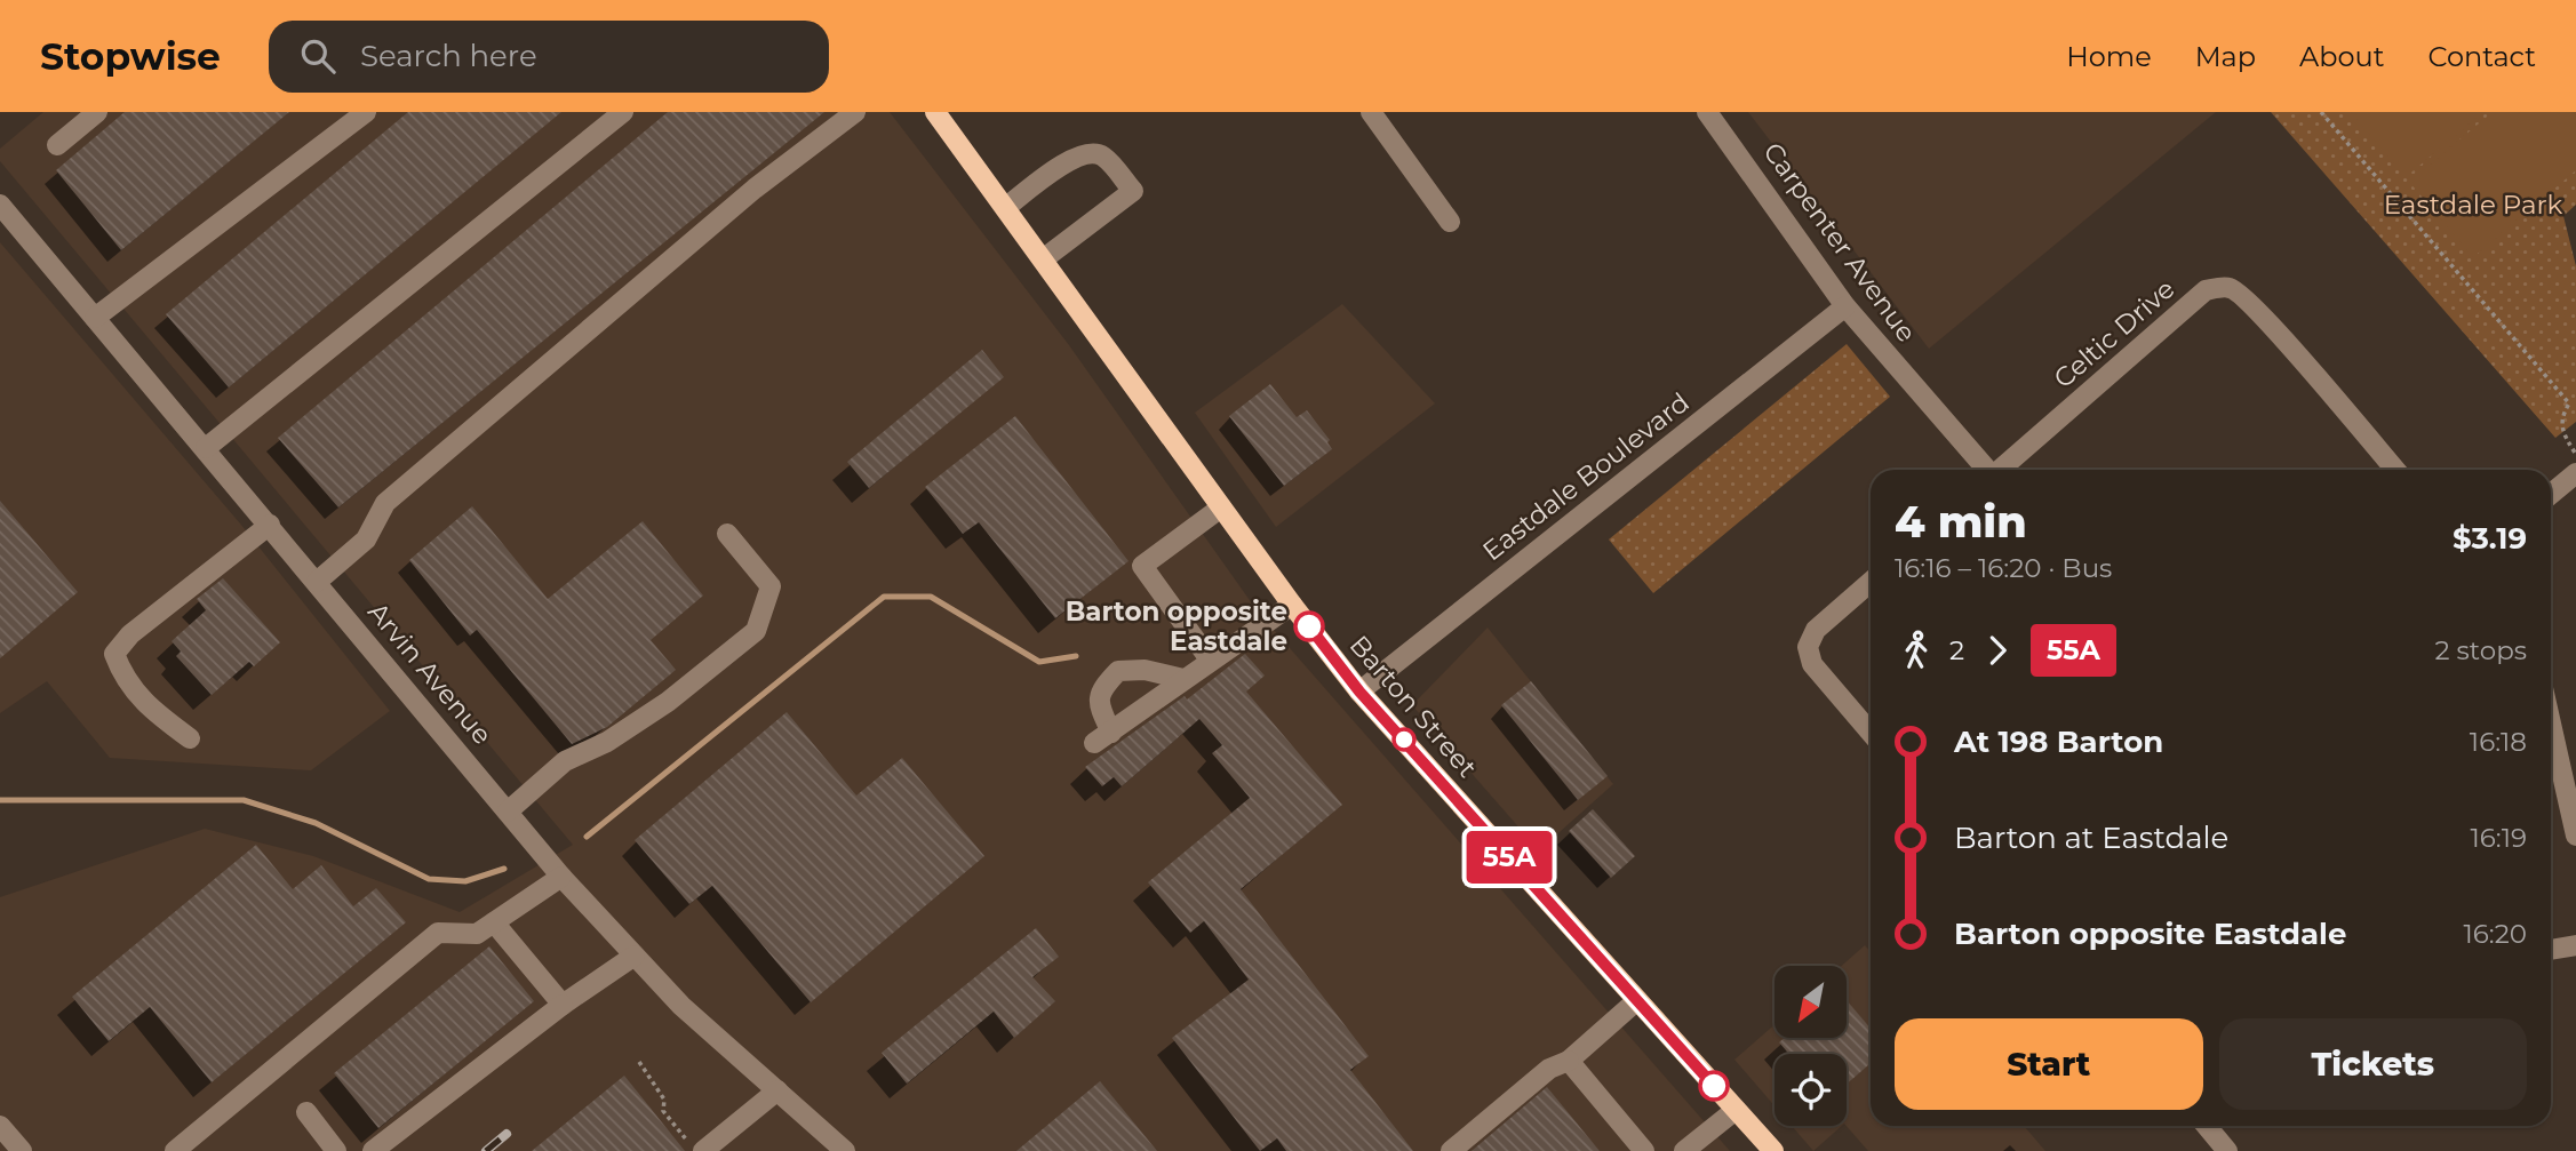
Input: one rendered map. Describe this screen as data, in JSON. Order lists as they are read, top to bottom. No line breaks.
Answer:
{"streets":{"main road":["Barton Street"],"street":["Carpenter Avenue","Celtic Drive","Eastdale Boulevard","Arvin Avenue"]},"crossings":[["Carpenter Avenue","Eastdale Boulevard"],["Eastdale Boulevard","Barton Street"]],"parks":["Eastdale Park"],"places":["Barton opposite Eastdale"],"lines":["bus line 55A"],"north":"bottom left","page":{"header":"Stopwise","search":"Search here","nav":["Home","Map","About","Contact"],"on_map":"55A","heading":["4 min","16:16 – 16:20 · Bus","$3.19"],"legs":["2","55A","2 stops"],"list":[{"name":"At 198 Barton","value":"16:18"},{"name":"Barton at Eastdale","value":"16:19"},{"name":"Barton opposite Eastdale","value":"16:20"}],"buttons":["Start","Tickets"]}}
